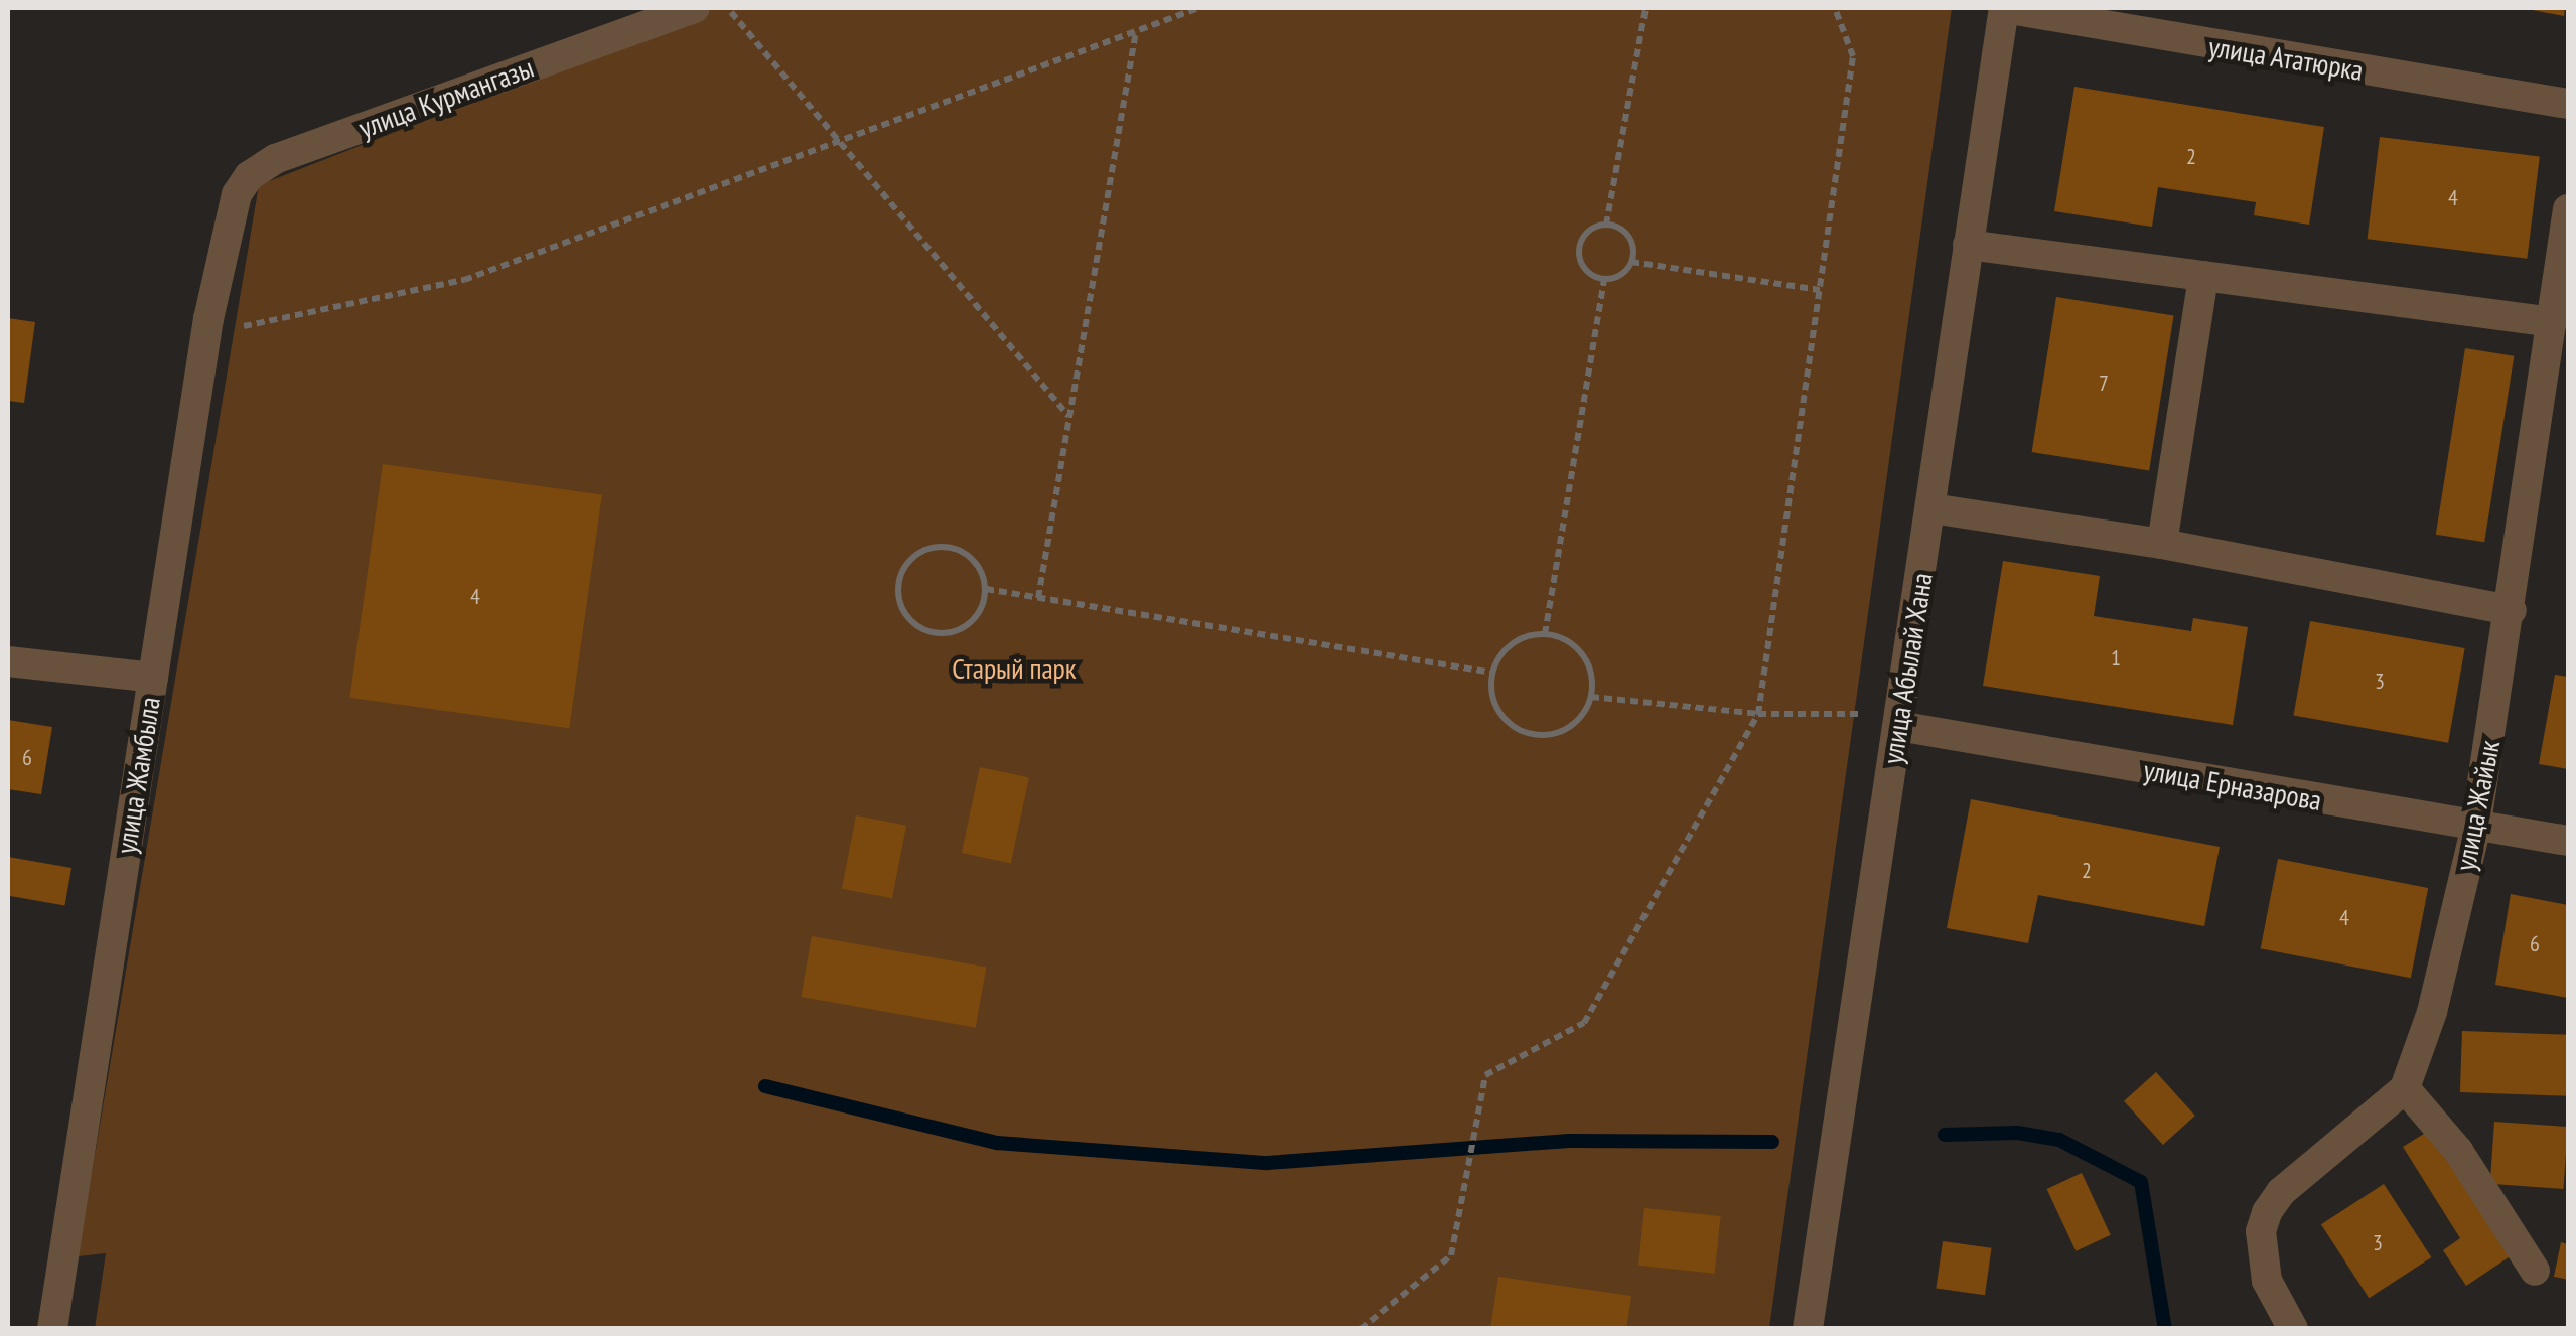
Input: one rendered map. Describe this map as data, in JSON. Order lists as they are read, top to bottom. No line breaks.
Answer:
{"streets":{"street":["улица Ататюрка","улица Курмангазы","улица Абылай Хана","улица Жамбыла","улица Ерназарова","улица Жайык"]},"crossings":[["улица Ататюрка","улица Абылай Хана"],["улица Курмангазы","улица Жамбыла"],["улица Абылай Хана","улица Ерназарова"],["улица Ерназарова","улица Жайык"]],"parks":["Старый парк"],"house_numbers":["2","4","7","4","1","3","6","2","4","6","3"]}
